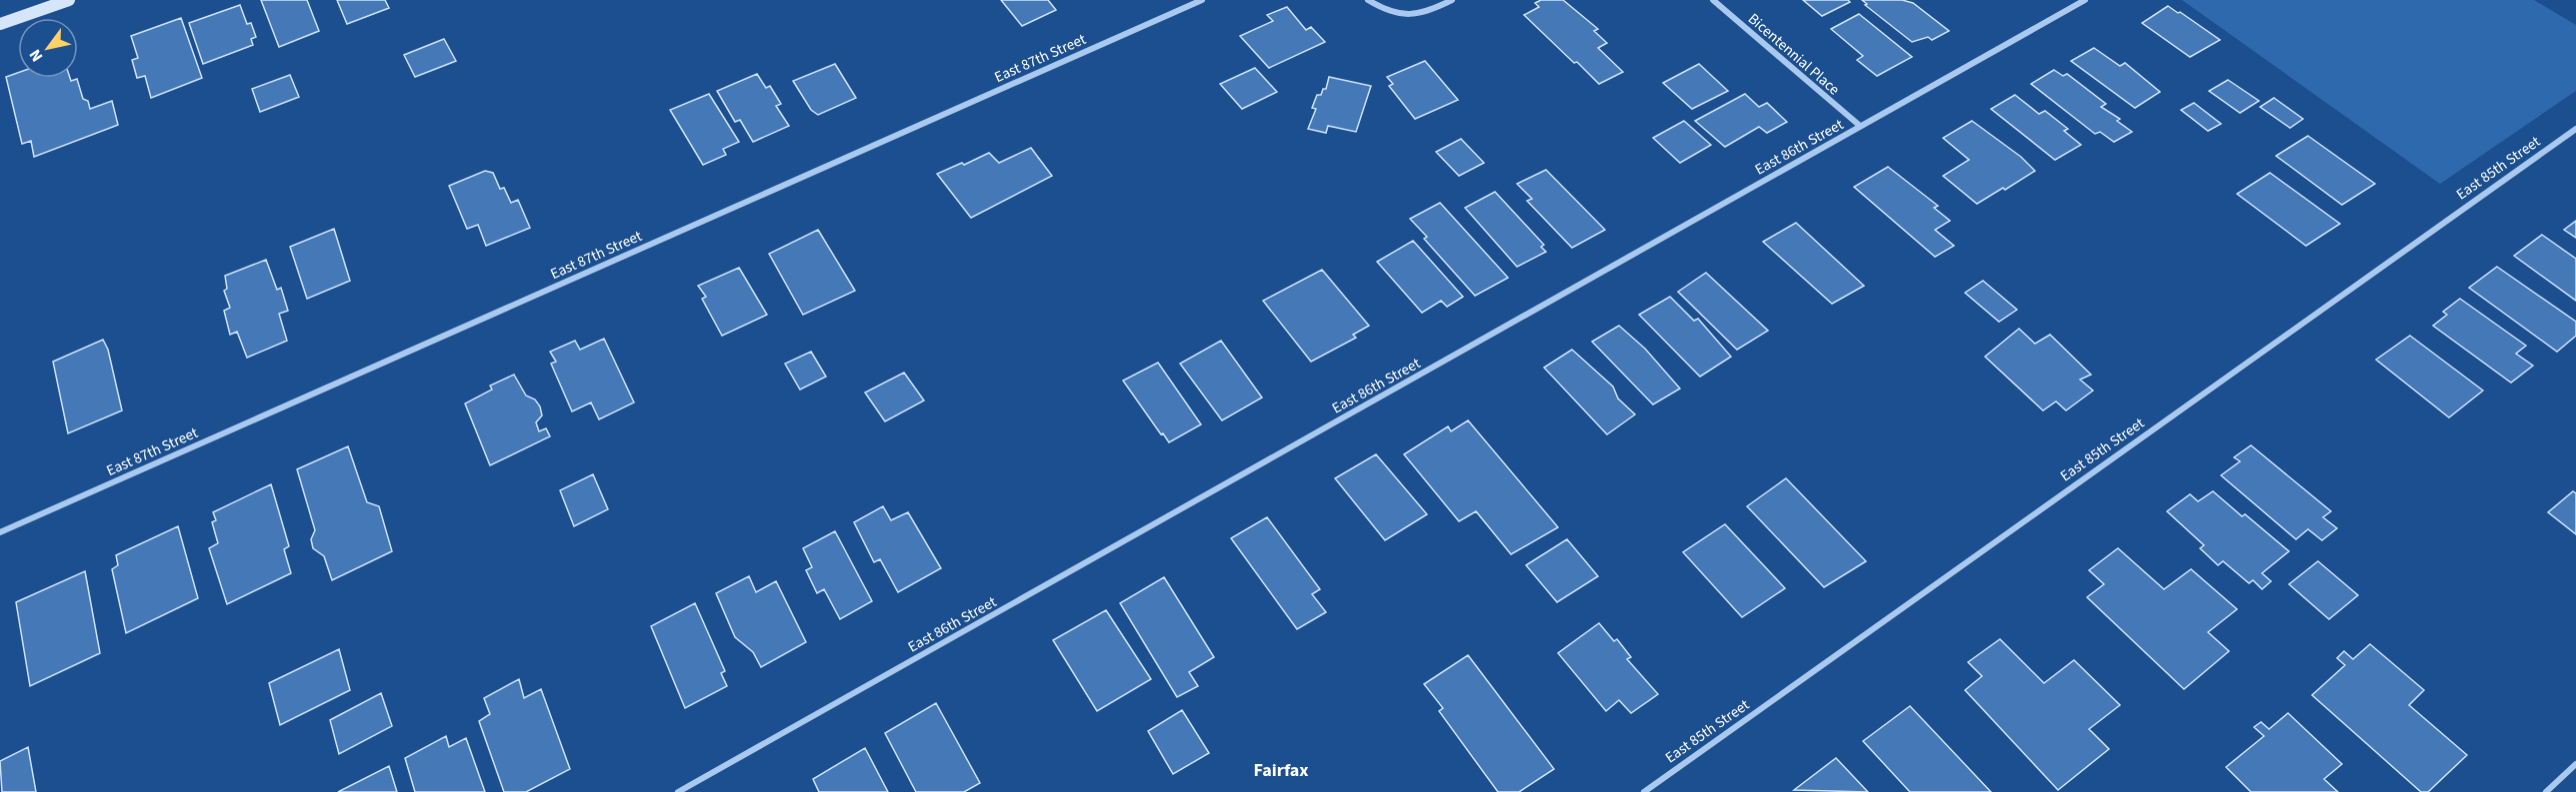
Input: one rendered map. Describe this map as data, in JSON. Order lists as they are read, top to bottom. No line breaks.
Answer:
{"streets":{"street":["Bicentennial Place","East 87th Street","East 86th Street","East 85th Street"]},"crossings":[["Bicentennial Place","East 86th Street"]],"districts":["Fairfax"],"north":"bottom left"}
